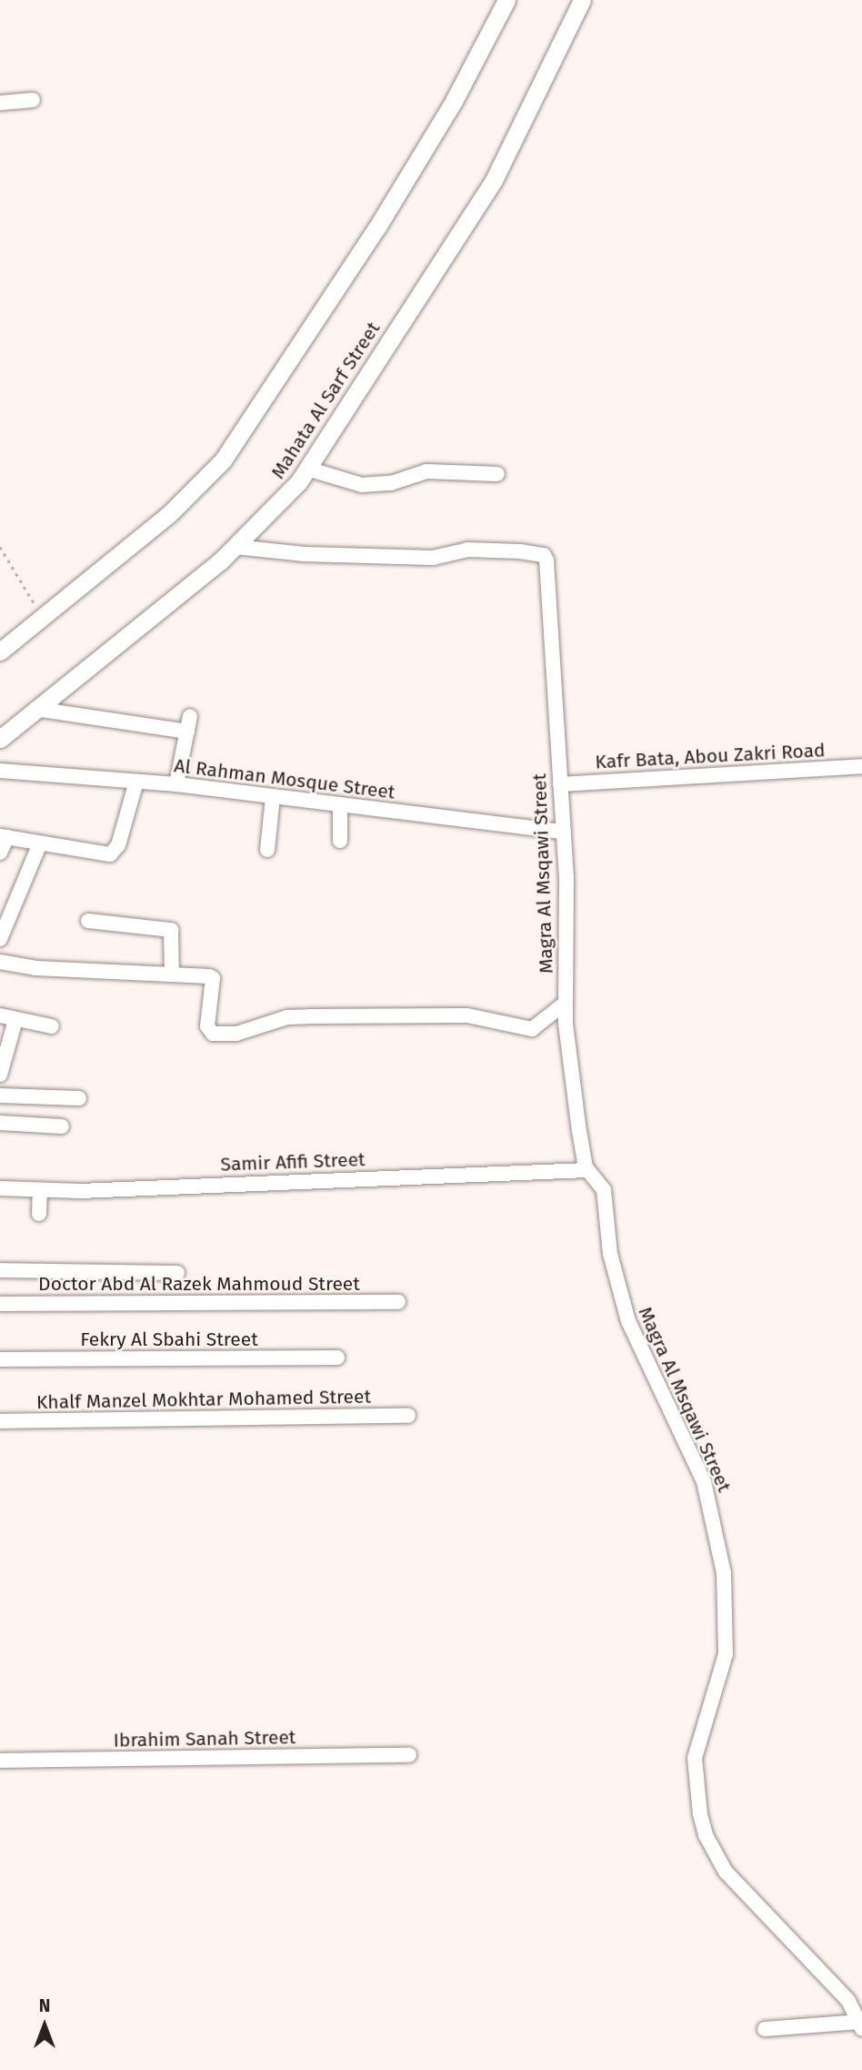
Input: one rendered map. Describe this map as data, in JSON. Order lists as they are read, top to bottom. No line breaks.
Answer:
{"streets":{"street":["Mahata Al Sarf Street","Kafr Bata, Abou Zakri Road","Al Rahman Mosque Street","Magra Al Msqawi Street","Samir Afifi Street","Doctor Abd Al Razek Mahmoud Street","Fekry Al Sbahi Street","Khalf Manzel Mokhtar Mohamed Street","Ibrahim Sanah Street"]},"crossings":[["Mahata Al Sarf Street","Magra Al Msqawi Street"],["Kafr Bata, Abou Zakri Road","Magra Al Msqawi Street"],["Al Rahman Mosque Street","Magra Al Msqawi Street"],["Magra Al Msqawi Street","Samir Afifi Street"]],"north":"top"}
